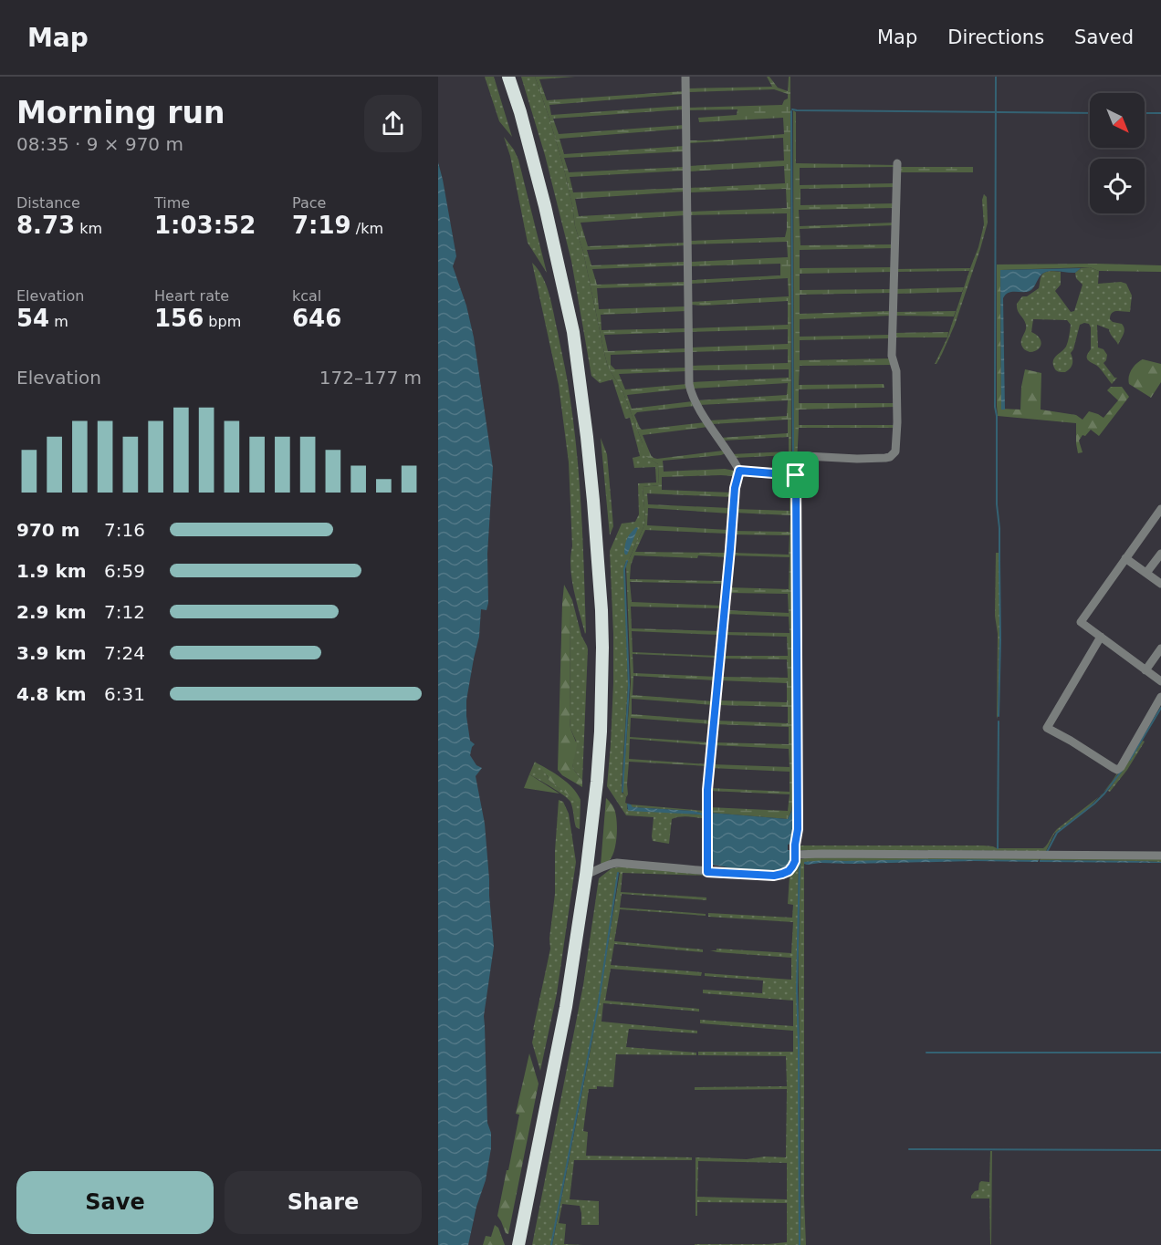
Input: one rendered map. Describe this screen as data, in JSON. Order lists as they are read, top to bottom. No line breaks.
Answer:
{"north":"bottom right","page":{"header":"Map","nav":["Map","Directions","Saved"],"heading":["Morning run","08:35 · 9 × 970 m"],"stats":[["Distance","8.73 km"],["Time","1:03:52"],["Pace","7:19 /km"],["Elevation","54 m"],["Heart rate","156 bpm"],["kcal","646"]],"chart":["Elevation","172–177 m"],"list":[{"name":"970 m","note":"7:16"},{"name":"1.9 km","note":"6:59"},{"name":"2.9 km","note":"7:12"},{"name":"3.9 km","note":"7:24"},{"name":"4.8 km","note":"6:31"}],"buttons":["Save","Share"]}}
